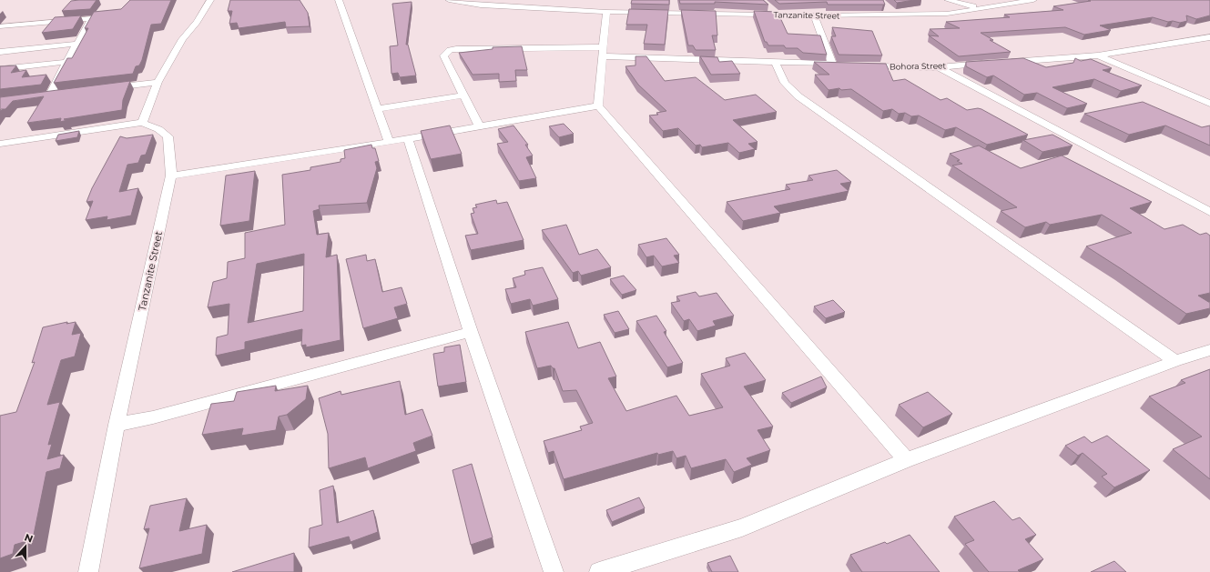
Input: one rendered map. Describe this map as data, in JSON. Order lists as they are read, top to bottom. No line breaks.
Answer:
{"streets":{"street":["Tanzanite Street","Bohora Street"]},"north":"top"}
